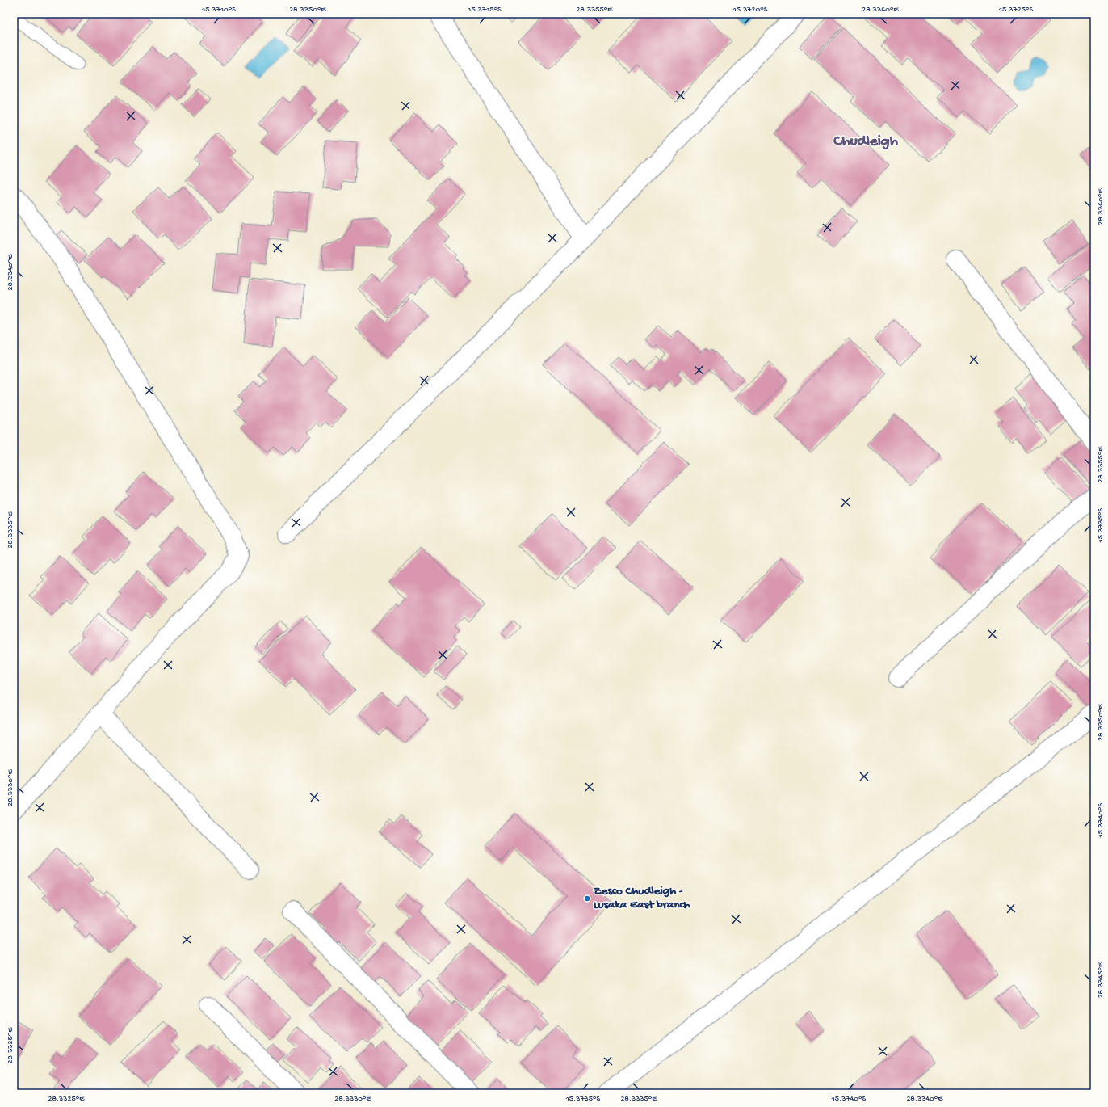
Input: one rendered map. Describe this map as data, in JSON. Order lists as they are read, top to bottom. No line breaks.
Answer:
{"districts":["Chudleigh"],"places":["Zesco Chudleigh - Lusaka East branch"],"coordinates":["15.3710°S","28.3350°E","15.3715°S","28.3355°E","15.3720°S","28.3360°E","15.3725°S","28.3340°E","15.3735°S","28.3335°E","28.3330°E","15.3740°S","28.3345°E","28.3325°E"]}
